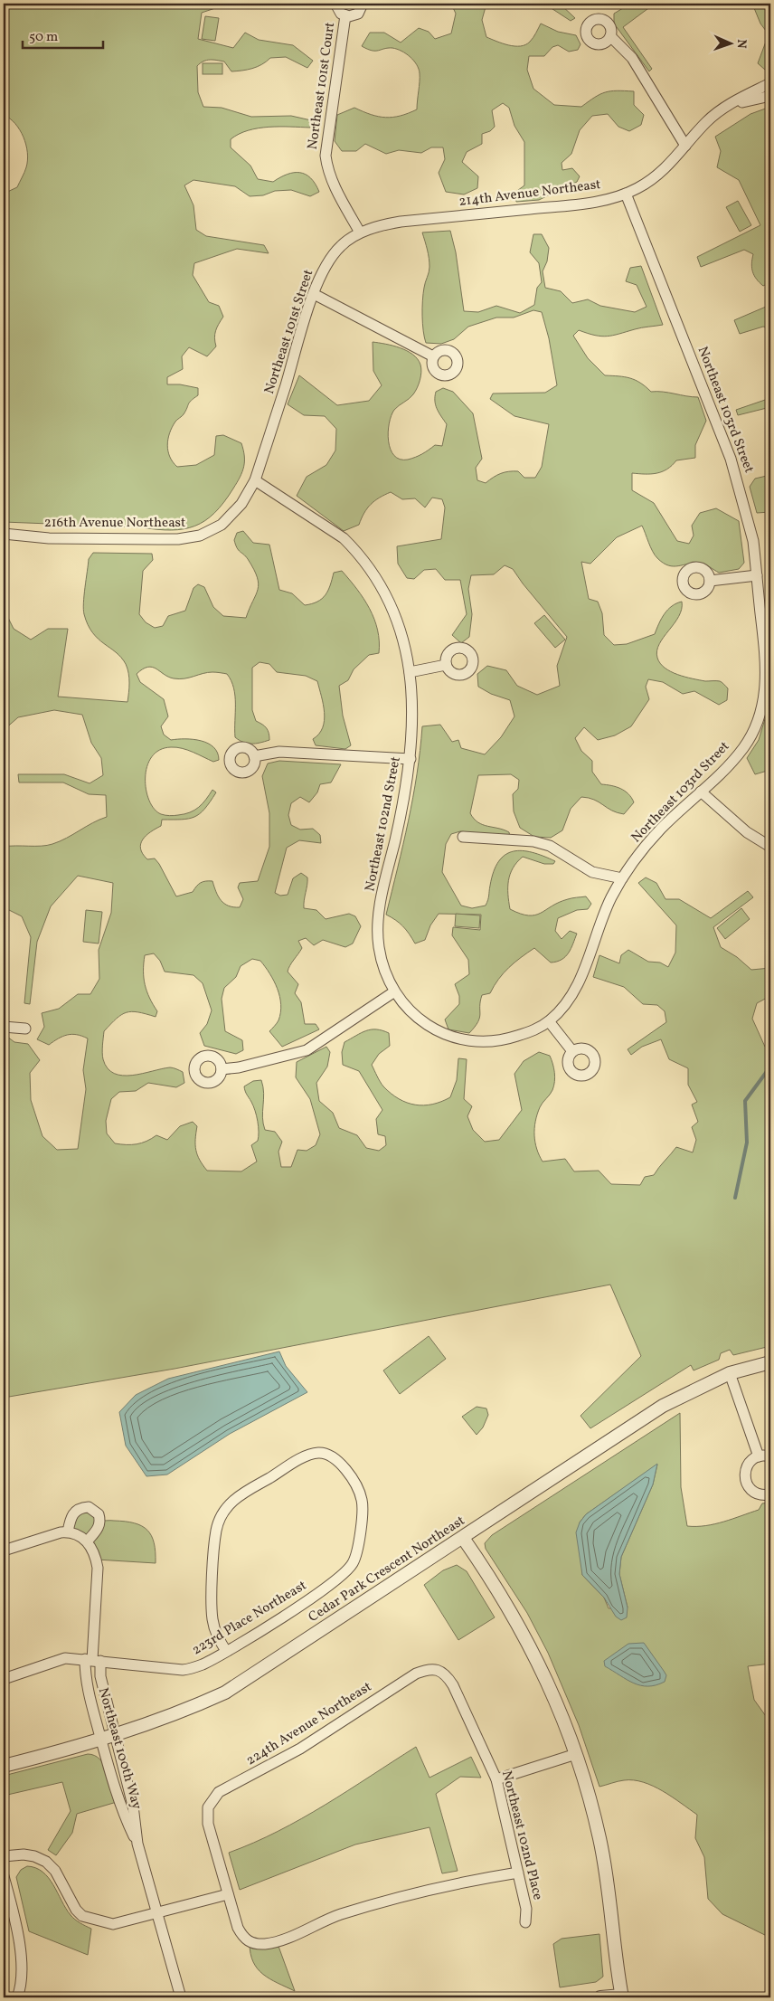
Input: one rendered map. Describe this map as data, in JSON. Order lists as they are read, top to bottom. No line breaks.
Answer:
{"streets":{"street":["Northeast 101st Court","214th Avenue Northeast","Northeast 101st Street","Northeast 103rd Street","216th Avenue Northeast","Northeast 102nd Street","Cedar Park Crescent Northeast","223rd Place Northeast","224th Avenue Northeast","Northeast 100th Way","Northeast 102nd Place"]},"crossings":[["Northeast 101st Court","214th Avenue Northeast"],["Northeast 101st Court","Northeast 101st Street"],["214th Avenue Northeast","Northeast 101st Street"],["214th Avenue Northeast","Northeast 103rd Street"],["Northeast 101st Street","216th Avenue Northeast"],["Northeast 101st Street","Northeast 102nd Street"],["Northeast 103rd Street","Northeast 102nd Street"],["216th Avenue Northeast","Northeast 102nd Street"],["Cedar Park Crescent Northeast","Northeast 100th Way"],["223rd Place Northeast","Northeast 100th Way"],["224th Avenue Northeast","Northeast 102nd Place"]],"scale_bar":"50 m","north":"right"}
